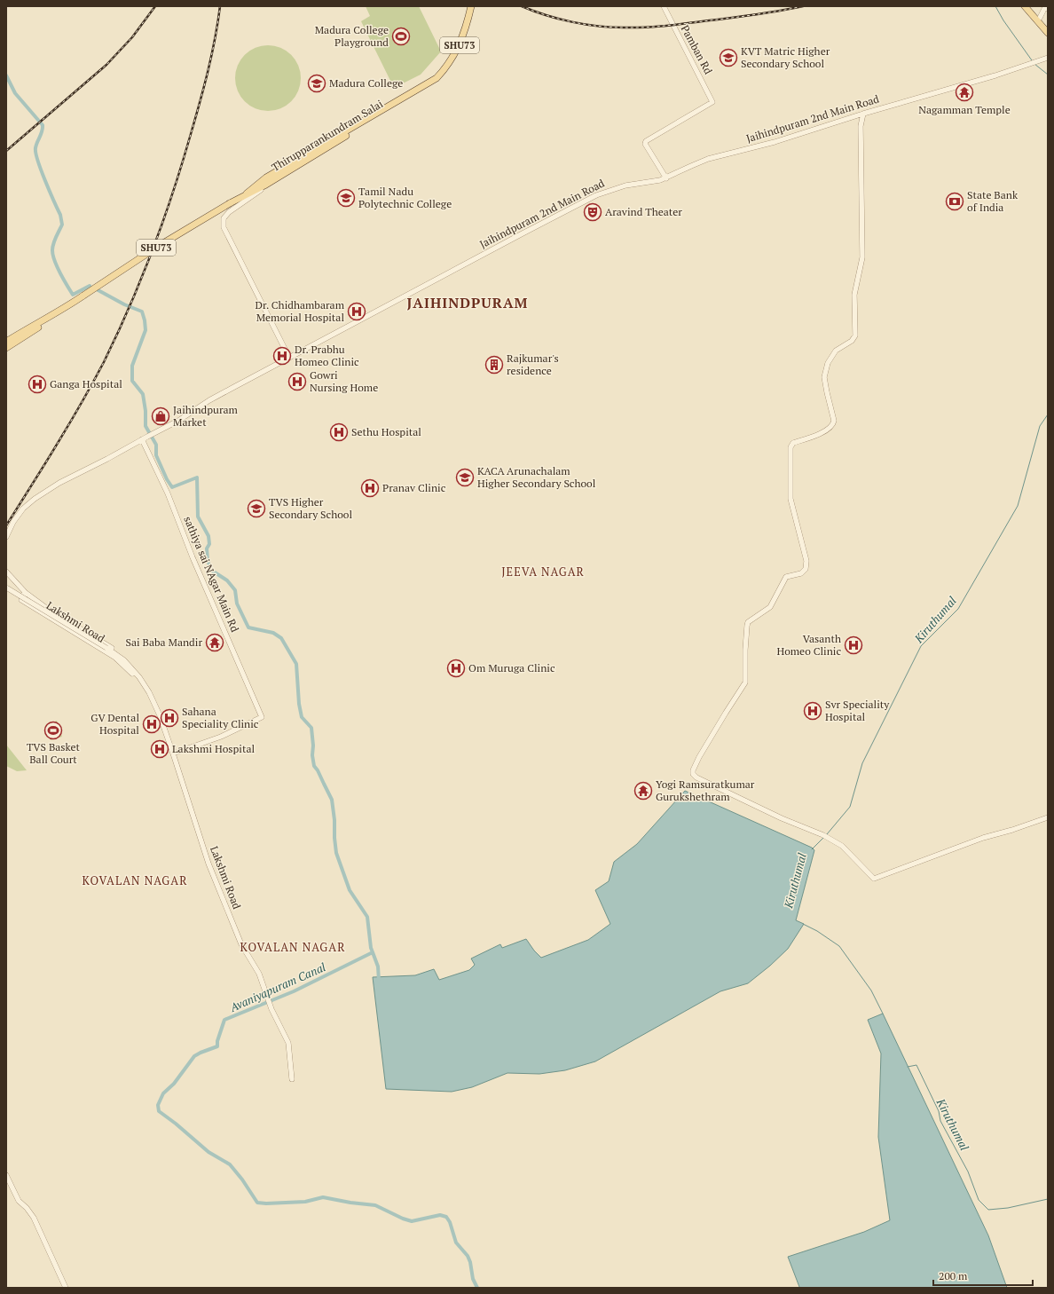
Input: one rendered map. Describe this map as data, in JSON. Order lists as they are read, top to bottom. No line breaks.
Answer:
{"streets":{"main road":["SHU73","Thirupparankundram Salai"],"street":["Pamban Rd","Jaihindpuram 2nd Main Road","sathiya sai NAgar Main Rd","Lakshmi Road"]},"crossings":[["Pamban Rd","Jaihindpuram 2nd Main Road"],["Jaihindpuram 2nd Main Road","sathiya sai NAgar Main Rd"],["sathiya sai NAgar Main Rd","Lakshmi Road"]],"districts":["JAIHINDPURAM","JEEVA NAGAR","KOVALAN NAGAR","KOVALAN NAGAR"],"water":["Kiruthumal","Avaniyapuram Canal"],"places":{"sports":["Madura College Playground","TVS Basket Ball Court"],"school or university":["KVT Matric Higher Secondary School","Madura College","Tamil Nadu Polytechnic College","KACA Arunachalam Higher Secondary School","TVS Higher Secondary School"],"temple":["Nagamman Temple","Sai Baba Mandir","Yogi Ramsuratkumar Gurukshethram"],"bank":["State Bank of India"],"theatre":["Aravind Theater"],"hospital":["Dr. Chidhambaram Memorial Hospital","Dr. Prabhu Homeo Clinic","Gowri Nursing Home","Ganga Hospital","Sethu Hospital","Pranav Clinic","Vasanth Homeo Clinic","Om Muruga Clinic","Svr Speciality Hospital","Sahana Speciality Clinic","GV Dental Hospital","Lakshmi Hospital"],"building":["Rajkumar's residence"],"shop":["Jaihindpuram Market"]},"scale_bar":"200 m"}
